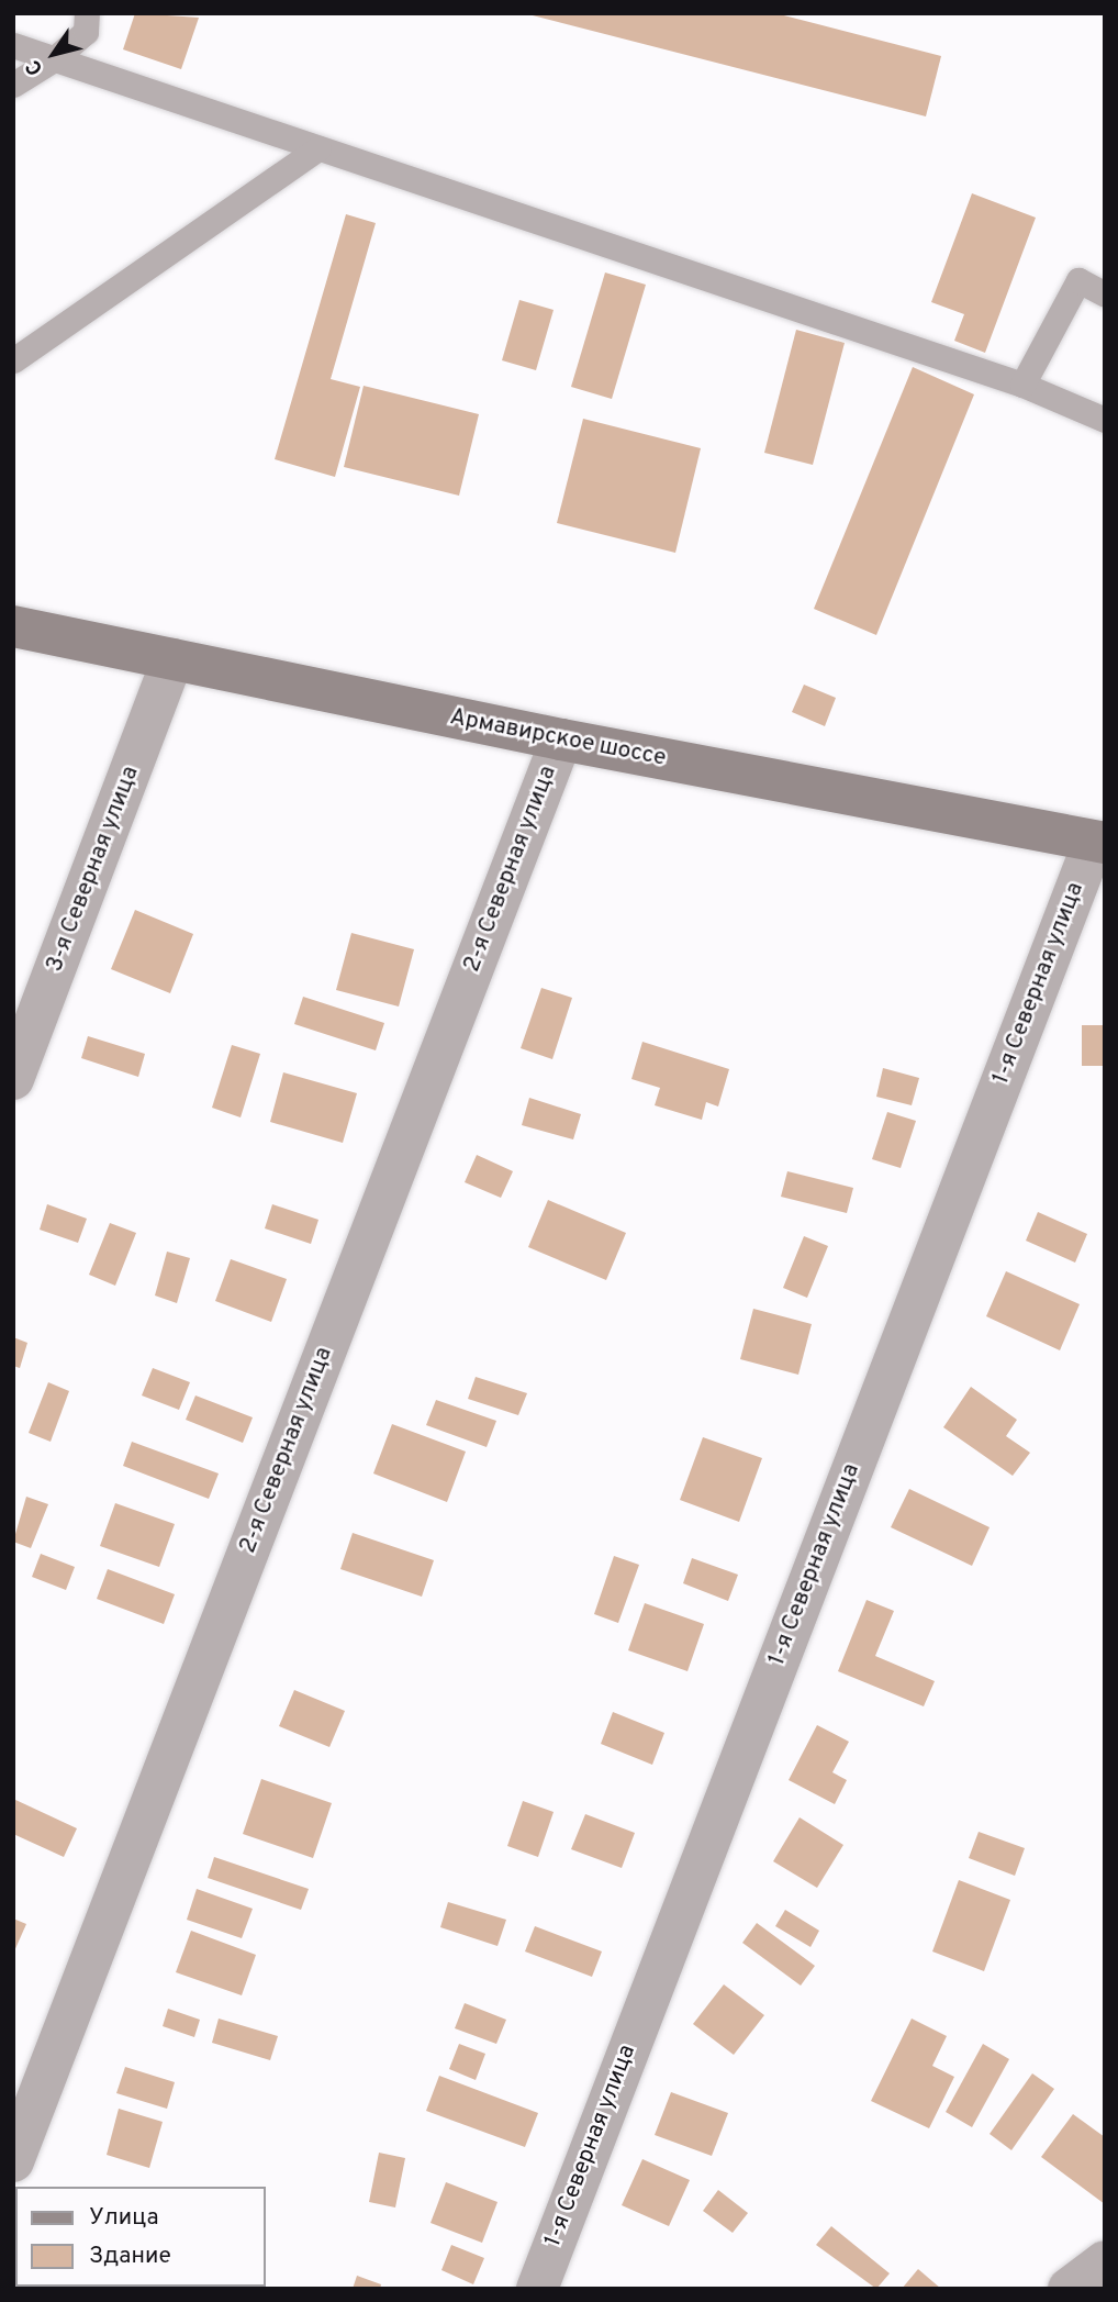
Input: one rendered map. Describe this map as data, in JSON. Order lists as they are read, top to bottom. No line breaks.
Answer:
{"streets":{"main road":["Армавирское шоссе"],"street":["3-я Северная улица","2-я Северная улица","1-я Северная улица"]},"crossings":[["Армавирское шоссе","3-я Северная улица"],["Армавирское шоссе","2-я Северная улица"],["Армавирское шоссе","1-я Северная улица"]],"legend":["Улица","Здание"],"north":"bottom left"}
